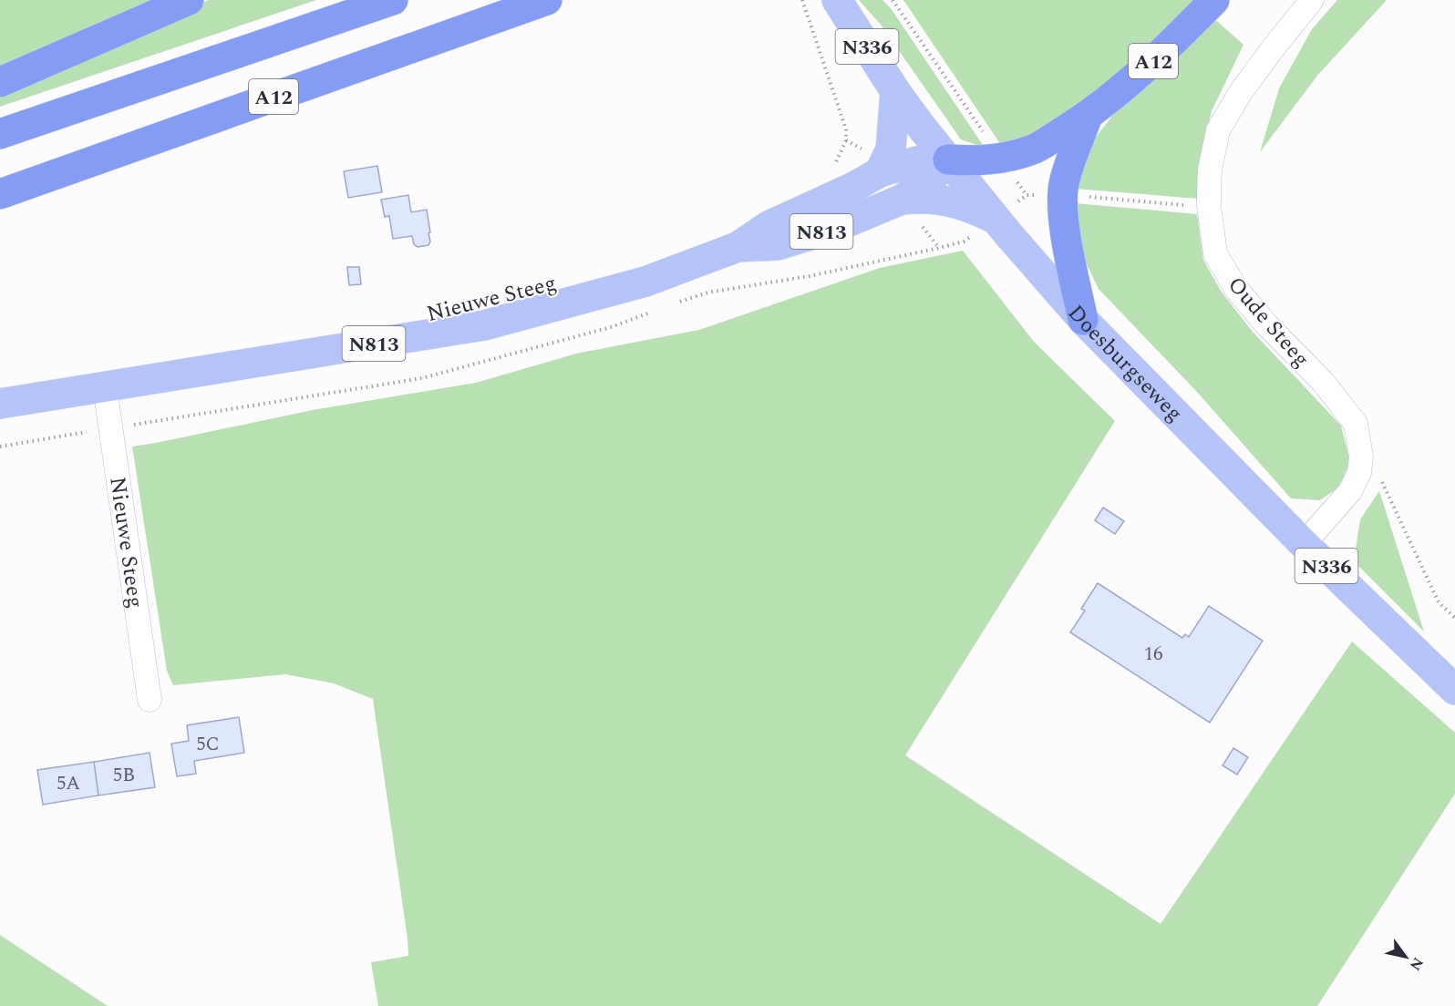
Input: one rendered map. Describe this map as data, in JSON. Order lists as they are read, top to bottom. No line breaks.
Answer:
{"streets":{"highway":["A12"],"main road":["N336","N813","Nieuwe Steeg","Doesburgseweg"],"street":["Oude Steeg"]},"crossings":[["A12","Nieuwe Steeg"],["A12","Doesburgseweg"],["Nieuwe Steeg","Doesburgseweg"],["Oude Steeg","Doesburgseweg"]],"house_numbers":["16","5C","5B","5A"],"north":"bottom right"}
